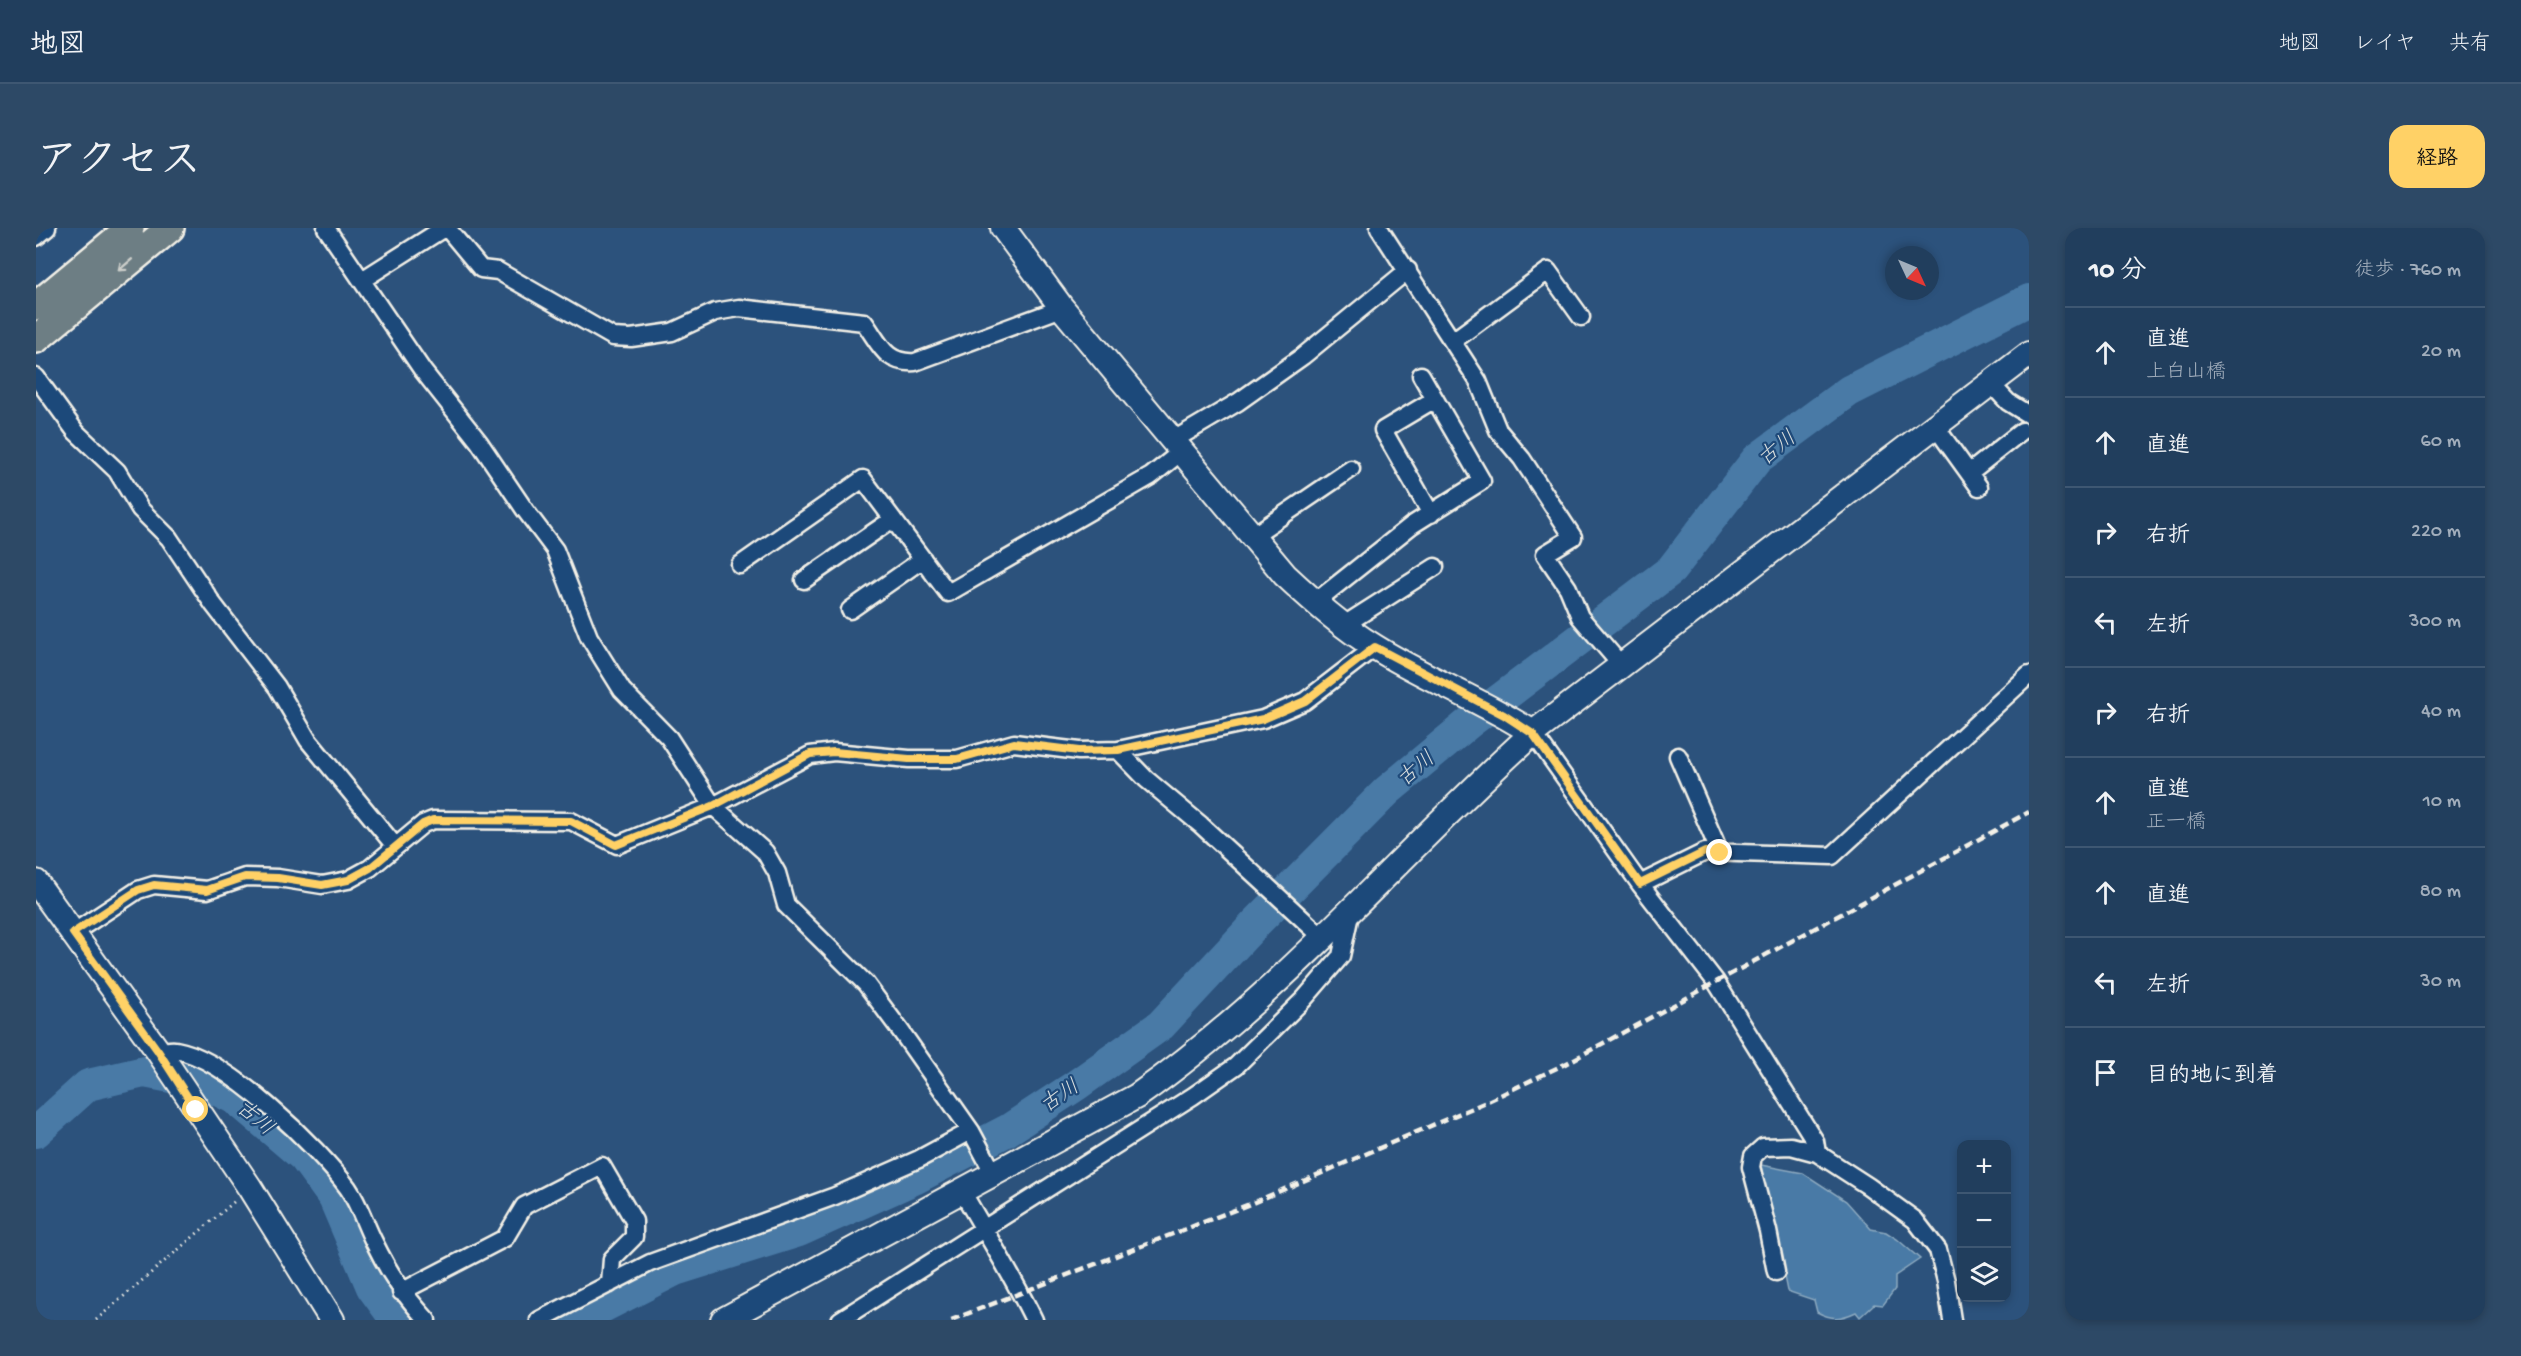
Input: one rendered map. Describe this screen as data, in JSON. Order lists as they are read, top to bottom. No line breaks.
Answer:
{"water":["古川"],"north":"bottom right","page":{"header":"地図","nav":["地図","レイヤ","共有"],"title":"アクセス","buttons":"経路","heading":["10 分","徒歩 · 760 m"],"list":[["直進","上白山橋","20 m"],["直進","60 m"],["右折","220 m"],["左折","300 m"],["右折","40 m"],["直進","正一橋","10 m"],["直進","80 m"],["左折","30 m"],"目的地に到着"],"map_buttons":["+","−"]}}
